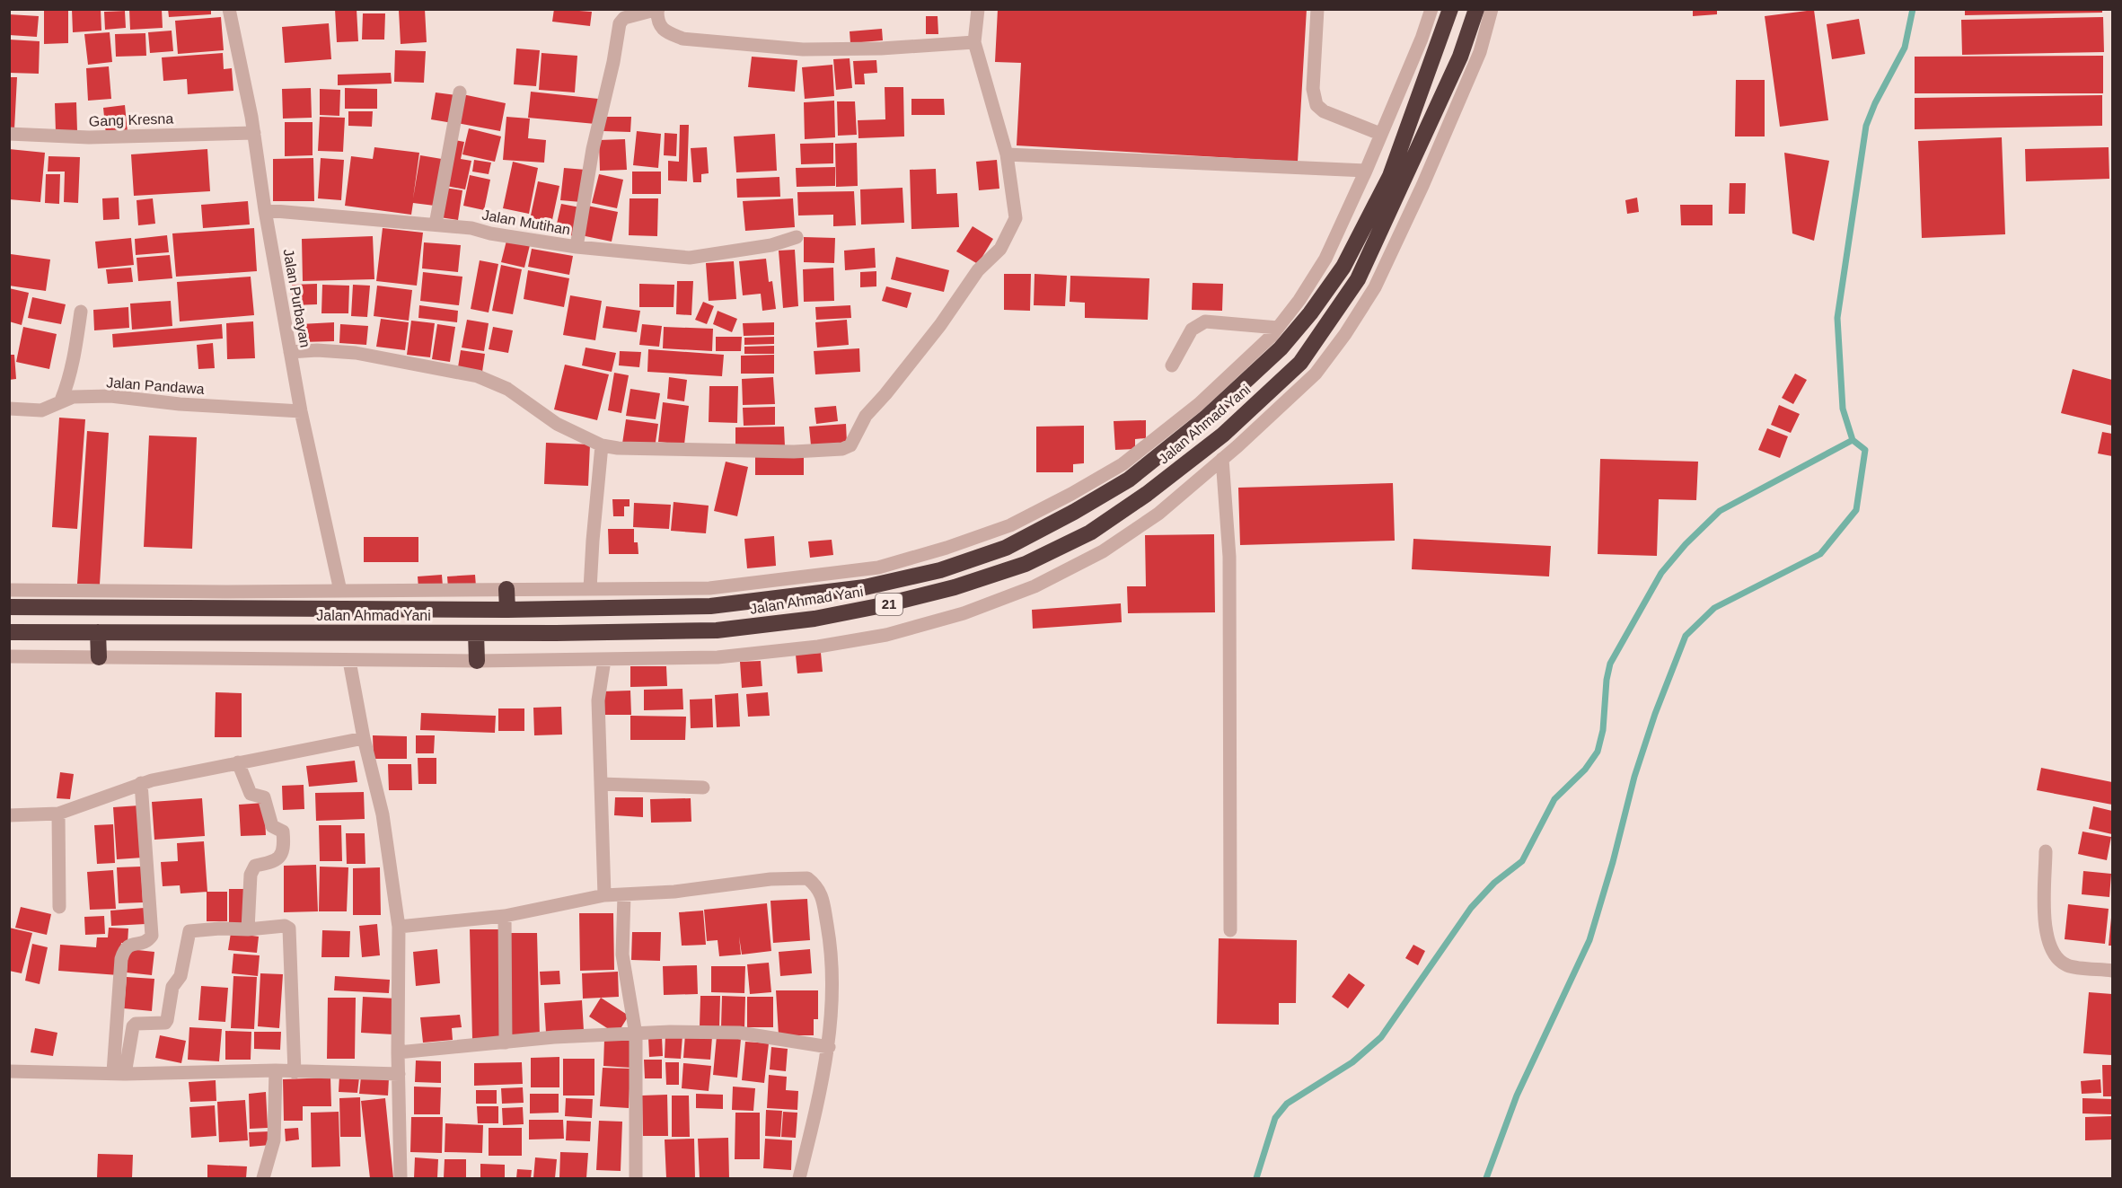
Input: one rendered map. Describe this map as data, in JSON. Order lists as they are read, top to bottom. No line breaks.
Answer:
{"streets":{"highway":["Jalan Ahmad Yani","21"],"street":["Gang Kresna","Jalan Mutihan","Jalan Purbayan","Jalan Pandawa"]},"crossings":[["Gang Kresna","Jalan Purbayan"],["Jalan Mutihan","Jalan Purbayan"],["Jalan Purbayan","Jalan Pandawa"]]}
